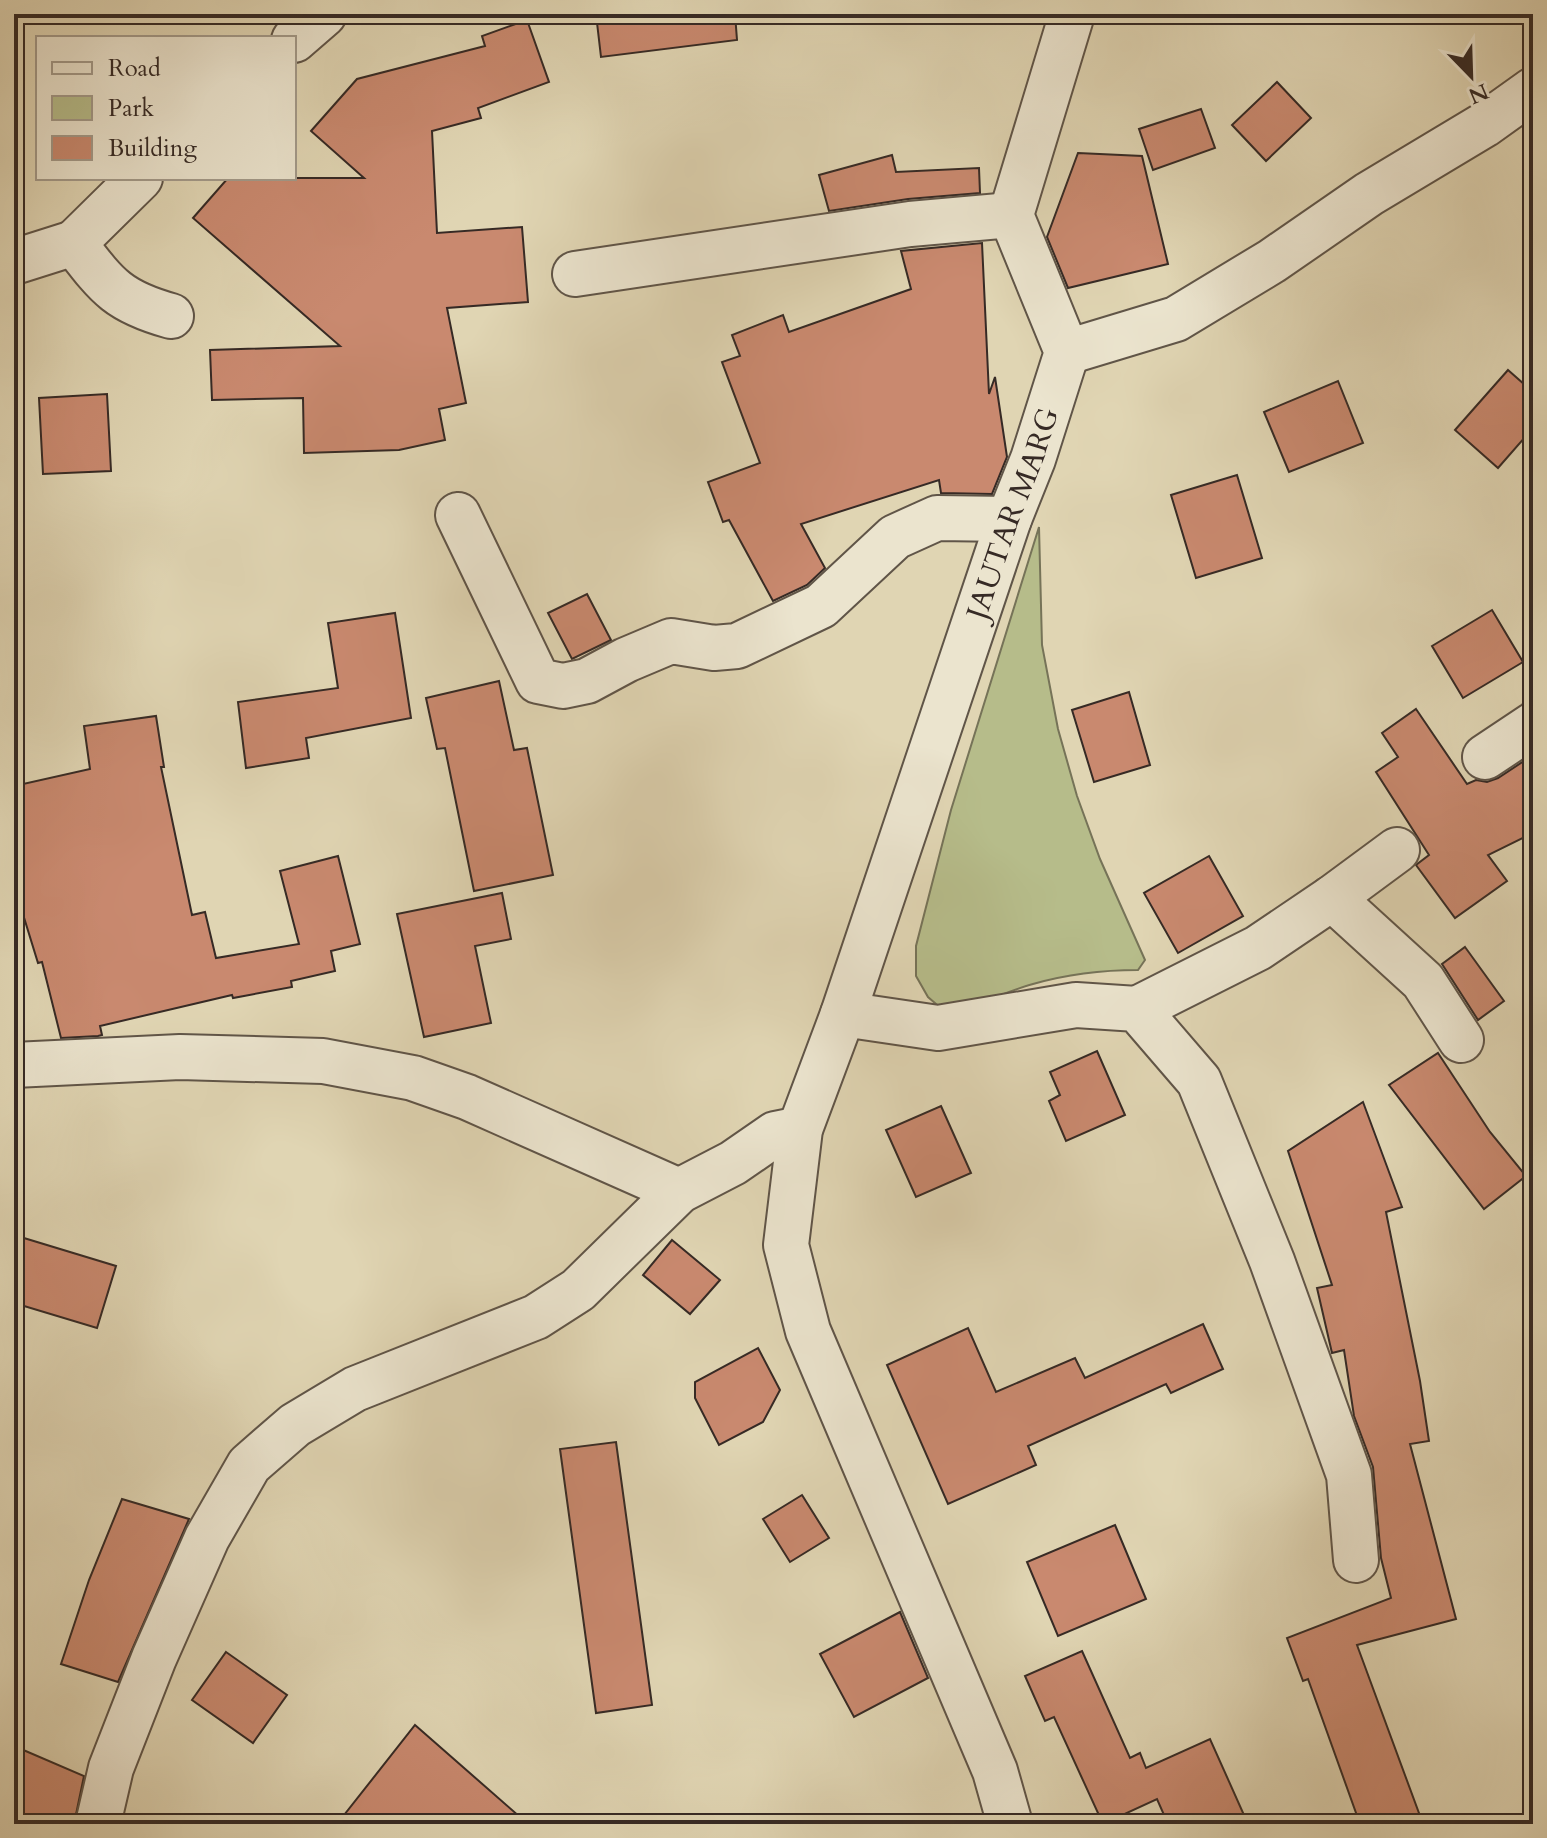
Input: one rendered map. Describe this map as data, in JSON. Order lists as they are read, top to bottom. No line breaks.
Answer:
{"streets":{"street":["JAUTAR MARG"]},"legend":["Road","Park","Building"],"north":"bottom right"}
